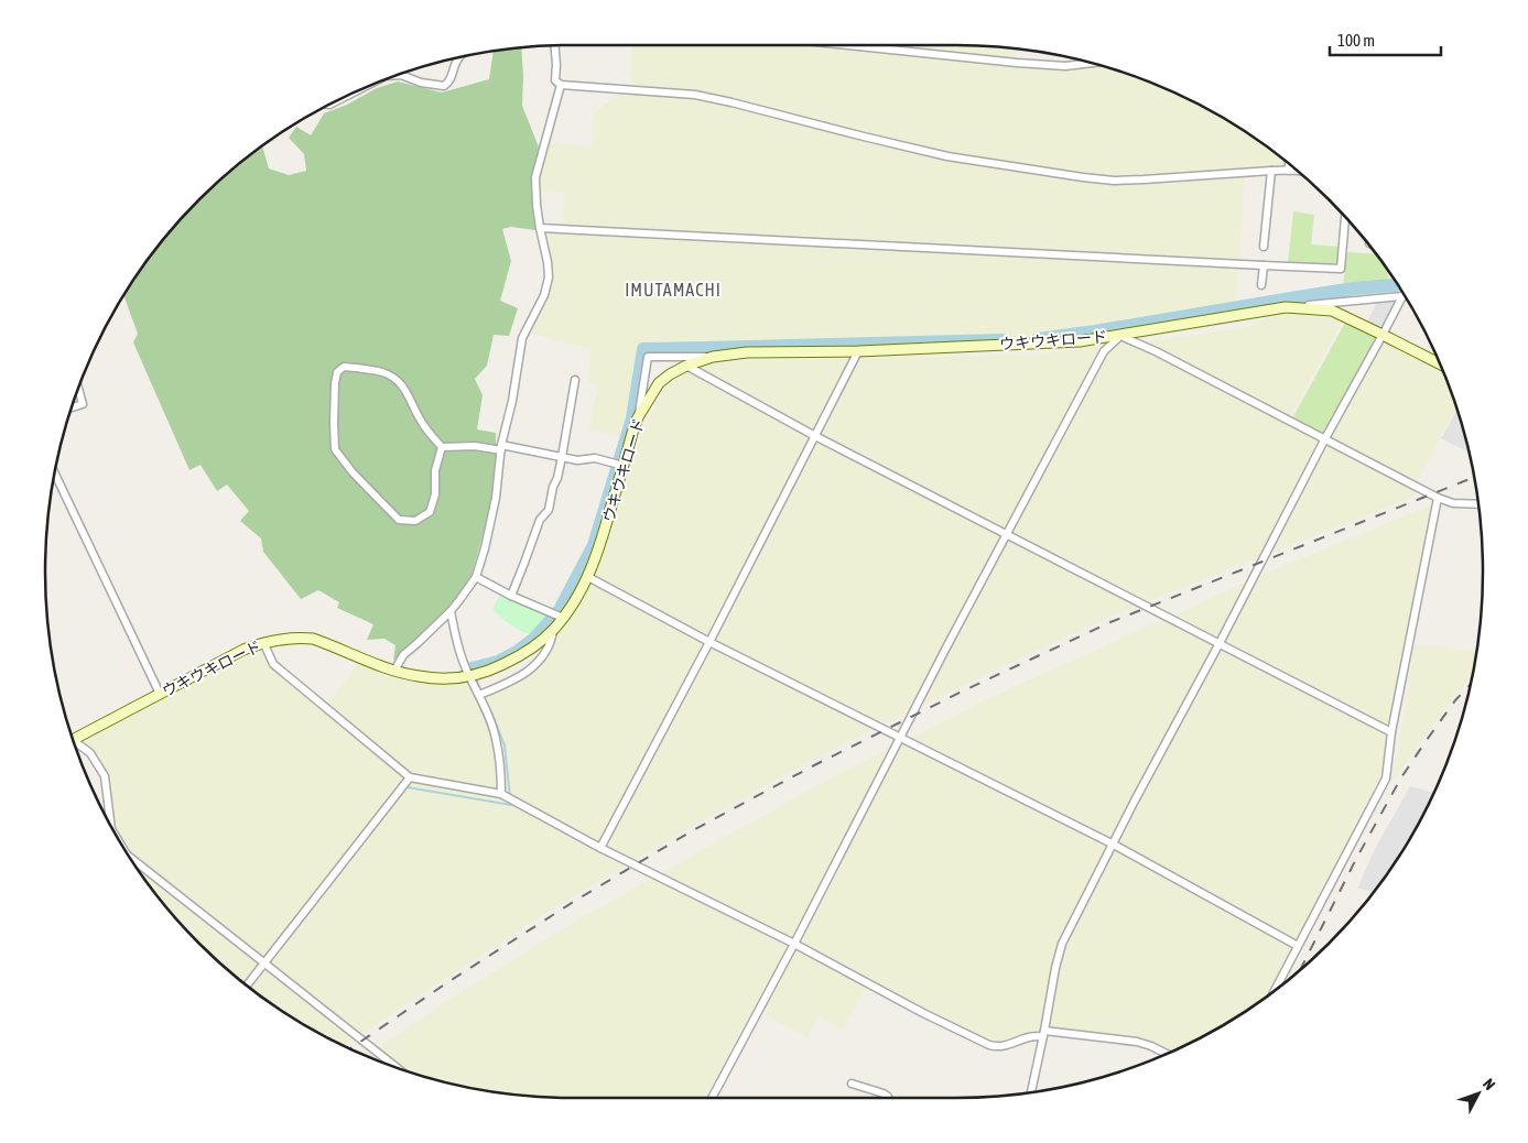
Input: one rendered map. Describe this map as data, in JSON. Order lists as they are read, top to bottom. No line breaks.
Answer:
{"streets":{"street":["ウキウキロード"]},"districts":["IMUTAMACHI"],"scale_bar":"100 m","north":"top right"}
